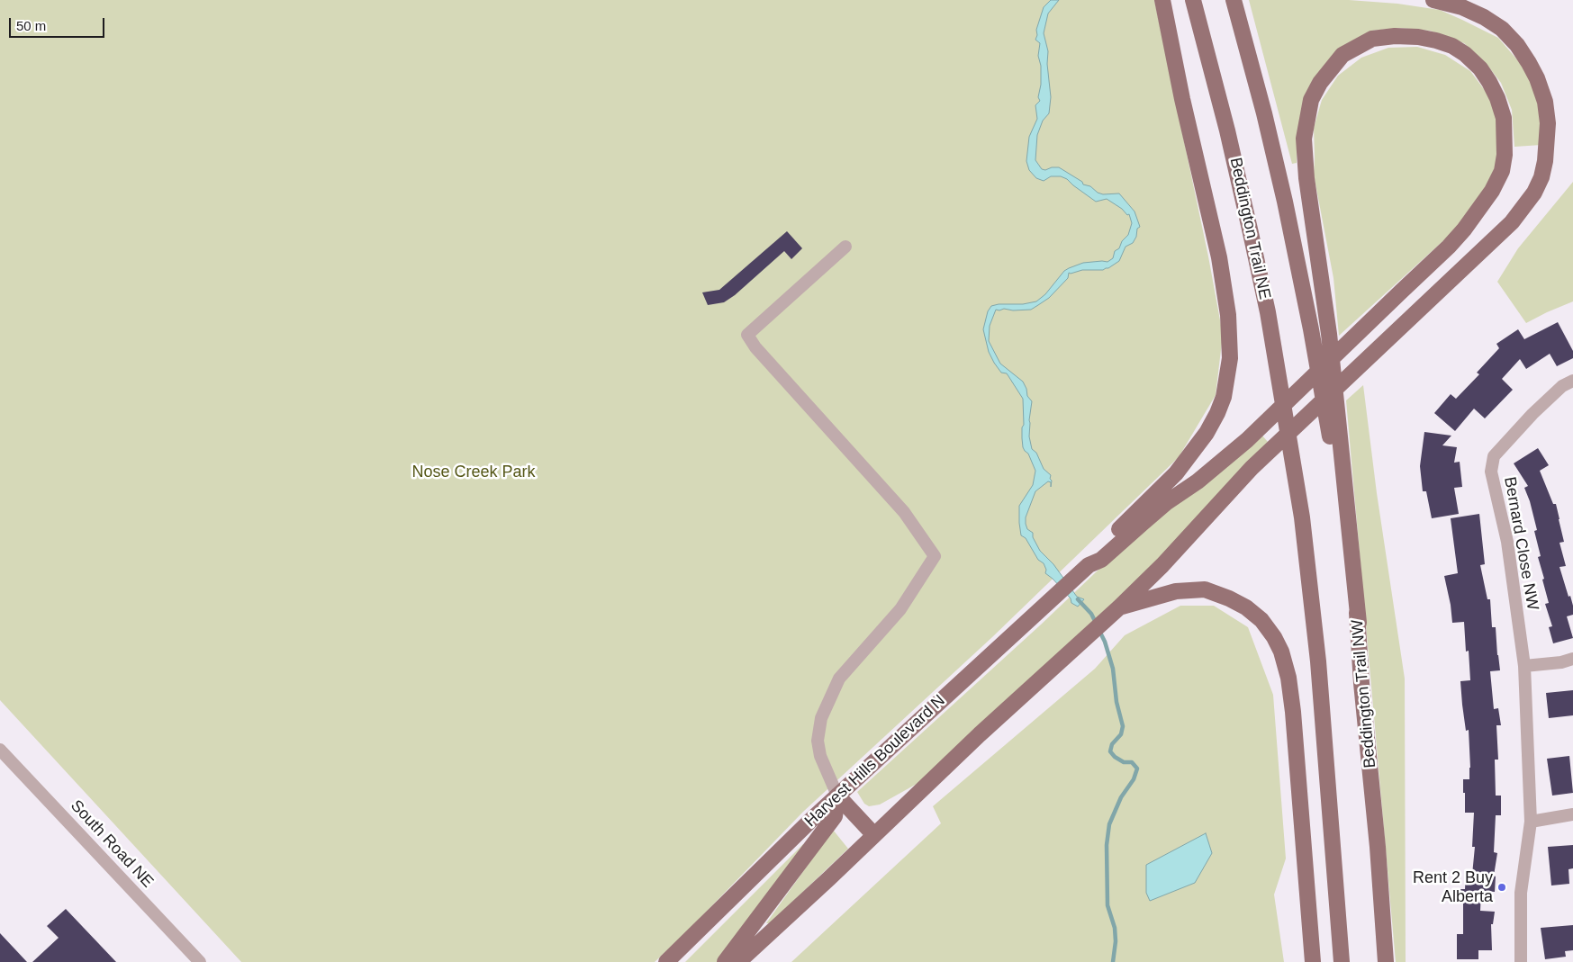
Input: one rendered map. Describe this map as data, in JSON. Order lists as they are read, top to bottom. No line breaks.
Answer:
{"streets":{"main road":["Beddington Trail NE","Beddington Trail NW","Harvest Hills Boulevard N"],"street":["Bernard Close NW","South Road NE"]},"parks":["Nose Creek Park"],"places":["Rent 2 Buy Alberta"],"scale_bar":"50 m"}
